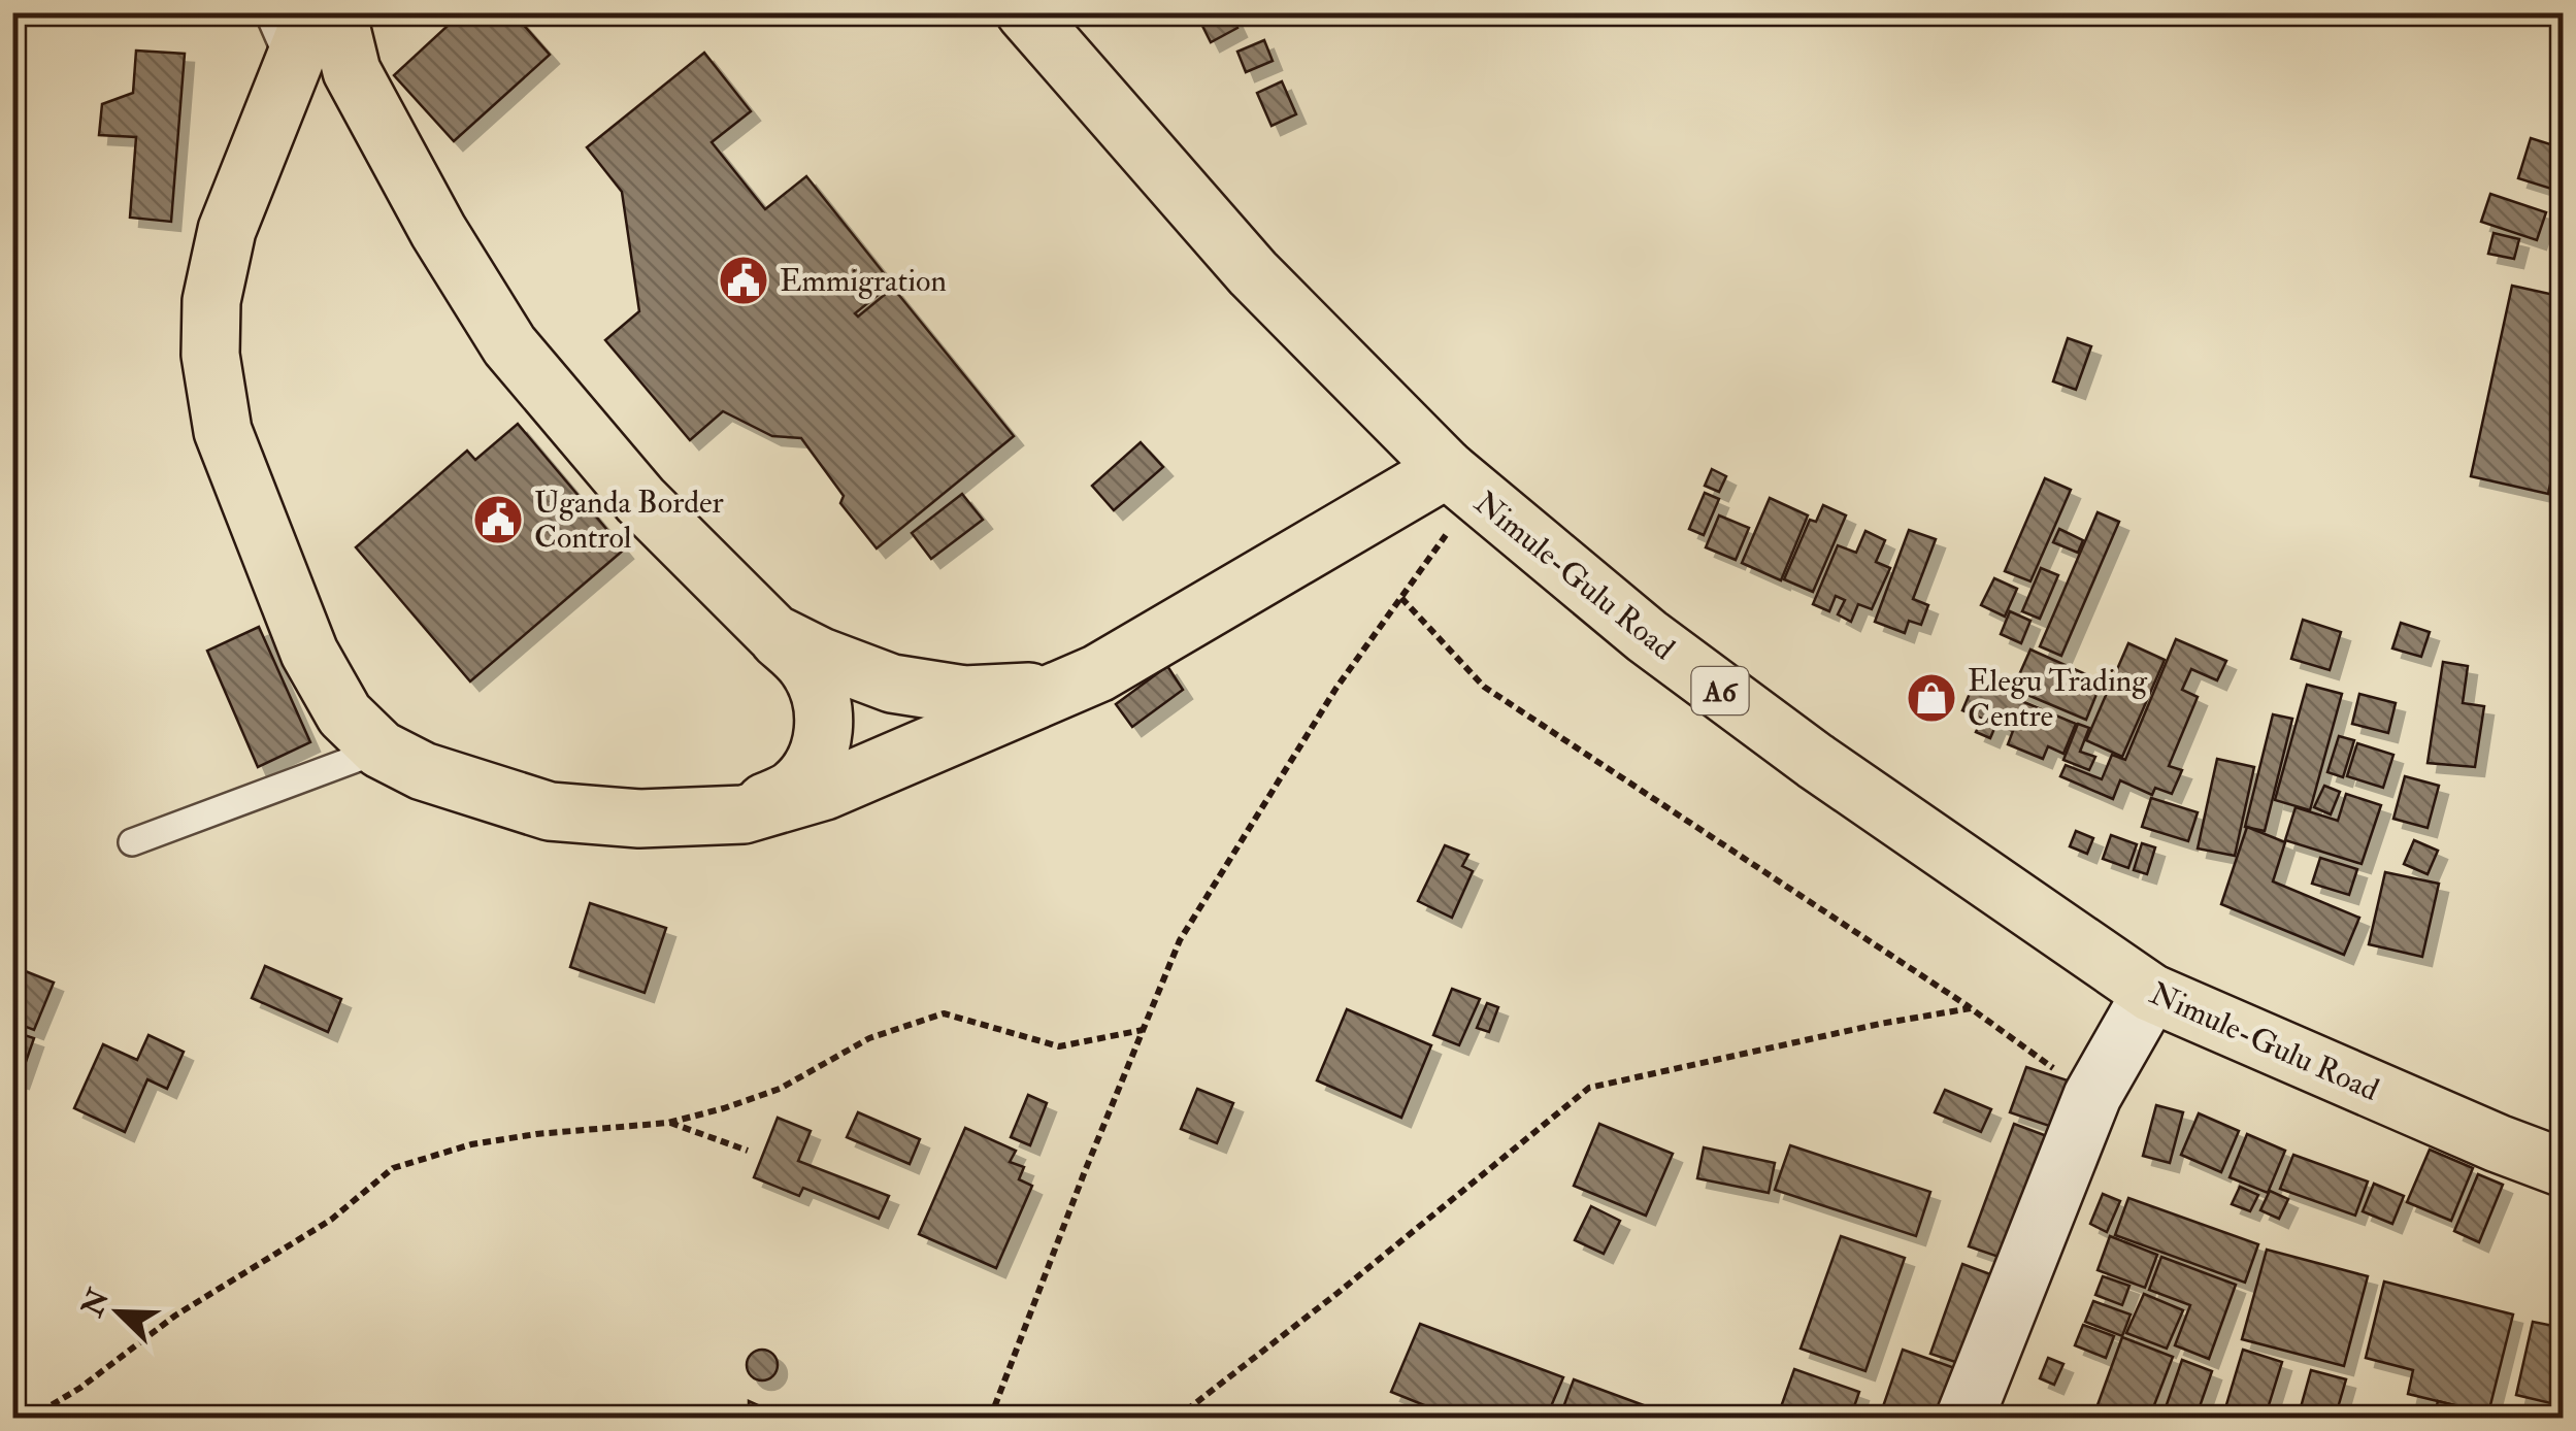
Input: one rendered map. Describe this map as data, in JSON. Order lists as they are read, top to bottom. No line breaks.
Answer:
{"streets":{"main road":["Nimule-Gulu Road","A6"]},"places":{"public building":["Emmigration","Uganda Border Control"],"shop":["Elegu Trading Centre"]},"north":"top left"}
